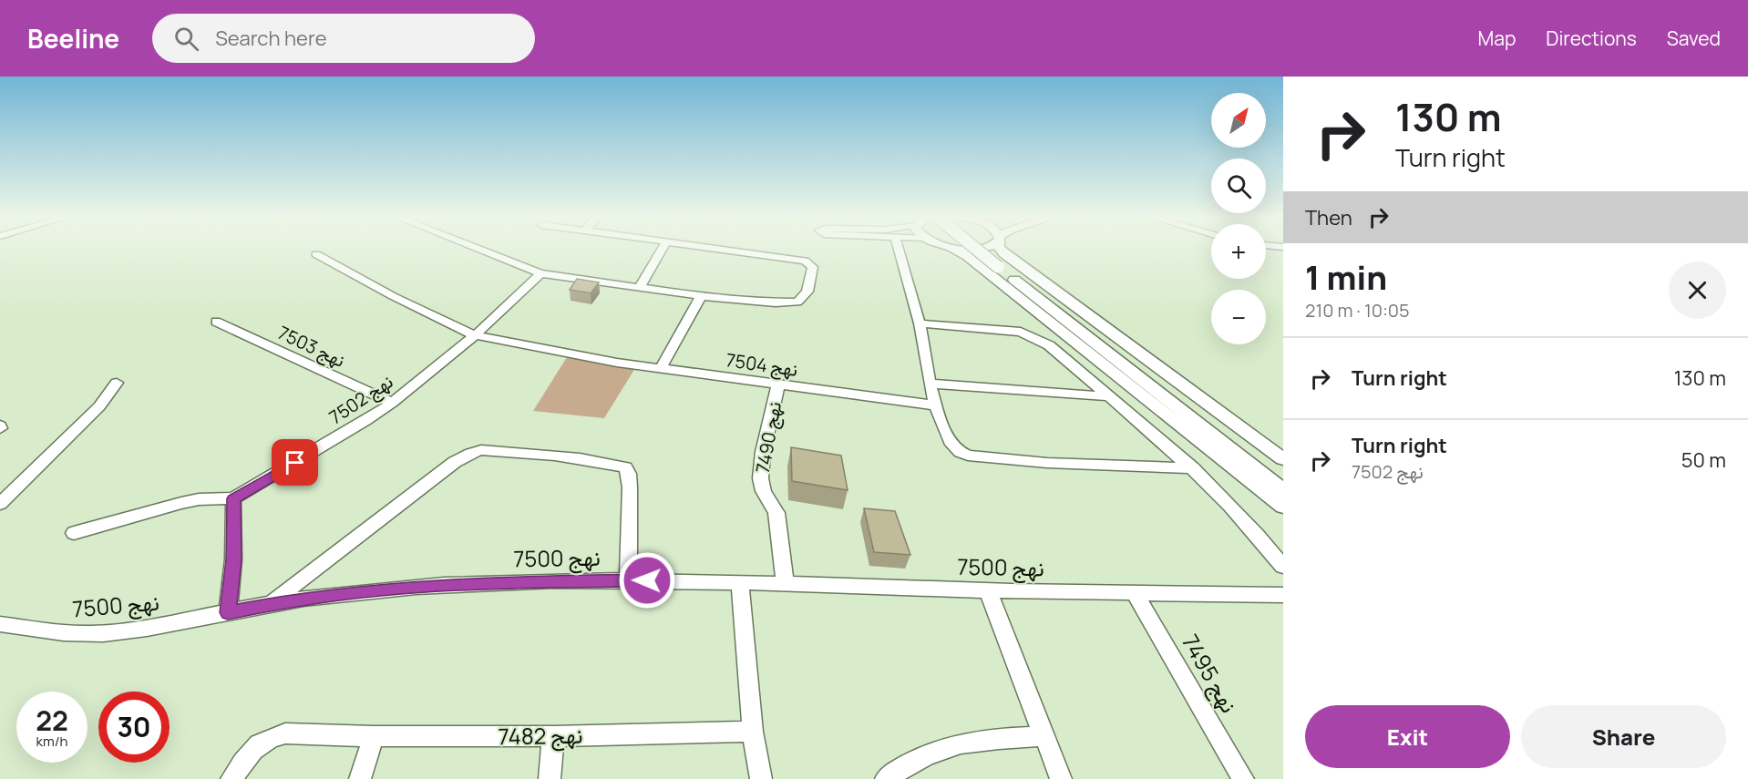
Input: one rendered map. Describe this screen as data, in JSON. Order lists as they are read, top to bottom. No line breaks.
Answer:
{"streets":{"street":["نهج 7503","نهج 7504","نهج 7502","نهج 7490","نهج 7500","نهج 7495","نهج 7482"]},"crossings":[["نهج 7503","نهج 7502"],["نهج 7504","نهج 7502"],["نهج 7504","نهج 7490"],["نهج 7490","نهج 7500"],["نهج 7500","نهج 7495"]],"north":"top right","page":{"header":"Beeline","search":"Search here","nav":["Map","Directions","Saved"],"turn":["130 m","Turn right"],"map_buttons":["+","−"],"then":"Then","heading":["1 min","210 m · 10:05"],"list":[{"name":"Turn right","value":"130 m"},{"name":"Turn right","note":"نهج 7502","value":"50 m"}],"speed":"22 km/h","limit":"30","buttons":["Exit","Share"]}}
